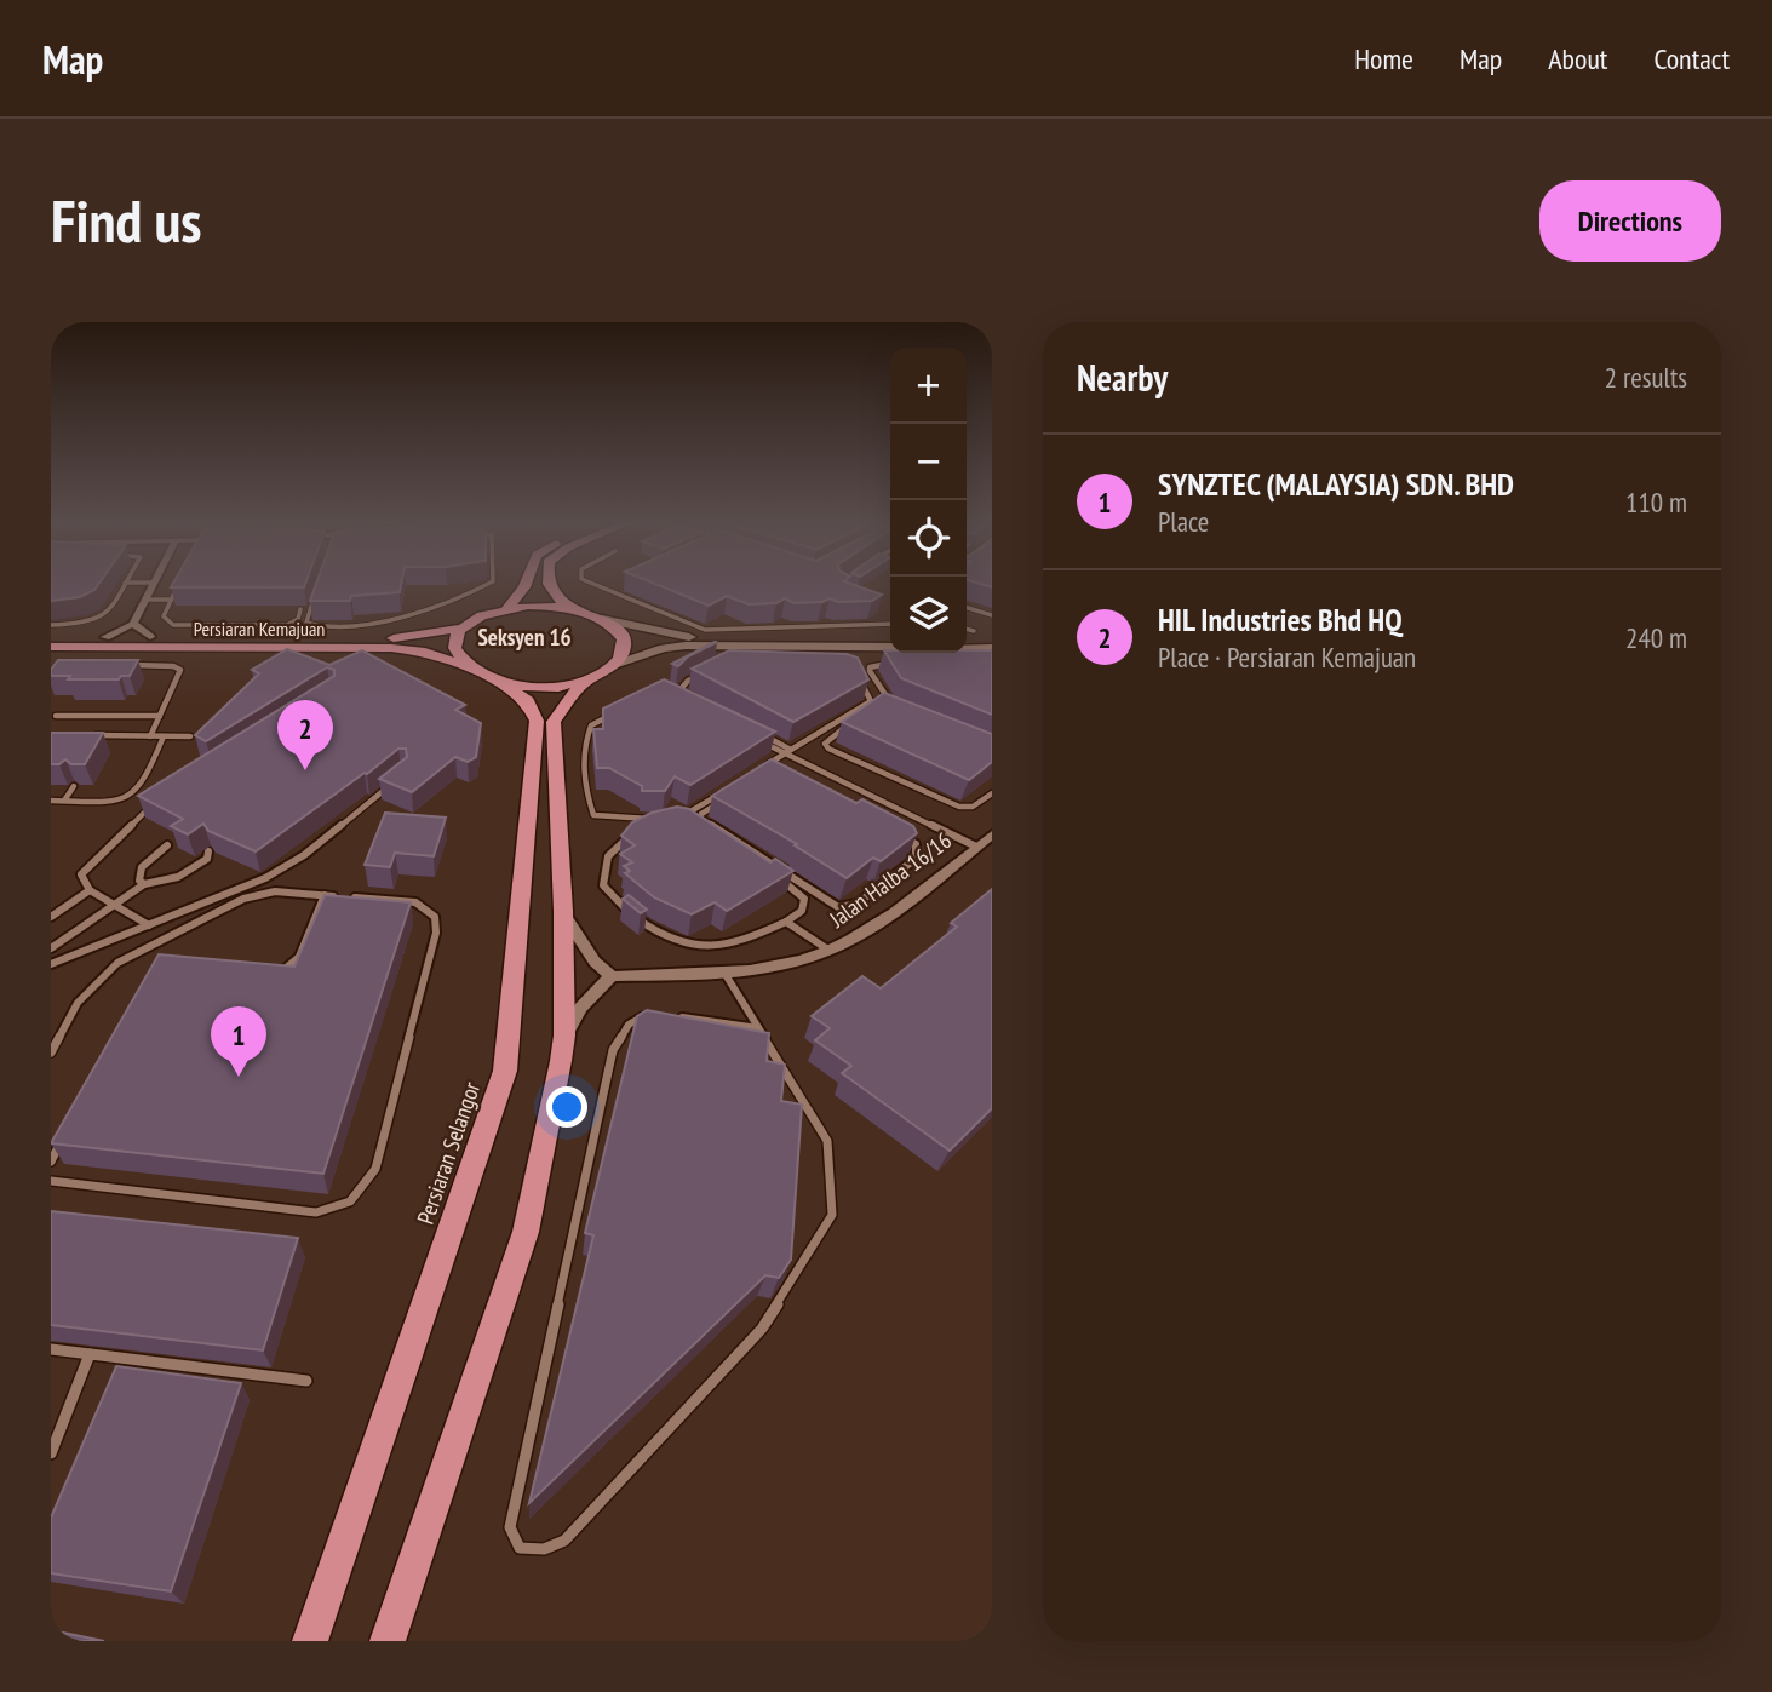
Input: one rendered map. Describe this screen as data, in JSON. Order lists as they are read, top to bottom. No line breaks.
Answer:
{"streets":{"main road":["Persiaran Kemajuan","Persiaran Selangor"],"street":["Jalan Halba 16/16"]},"crossings":[["Persiaran Kemajuan","Persiaran Selangor"]],"districts":["Seksyen 16"],"page":{"header":"Map","nav":["Home","Map","About","Contact"],"buttons":"Directions","title":"Find us","heading":["Nearby","2 results"],"map_buttons":["+","−"],"list":[{"mark":"1","name":"SYNZTEC (MALAYSIA) SDN. BHD","note":"Place","value":"110 m"},{"mark":"2","name":"HIL Industries Bhd HQ","note":"Place · Persiaran Kemajuan","value":"240 m"}],"pins":["2","1"]}}
